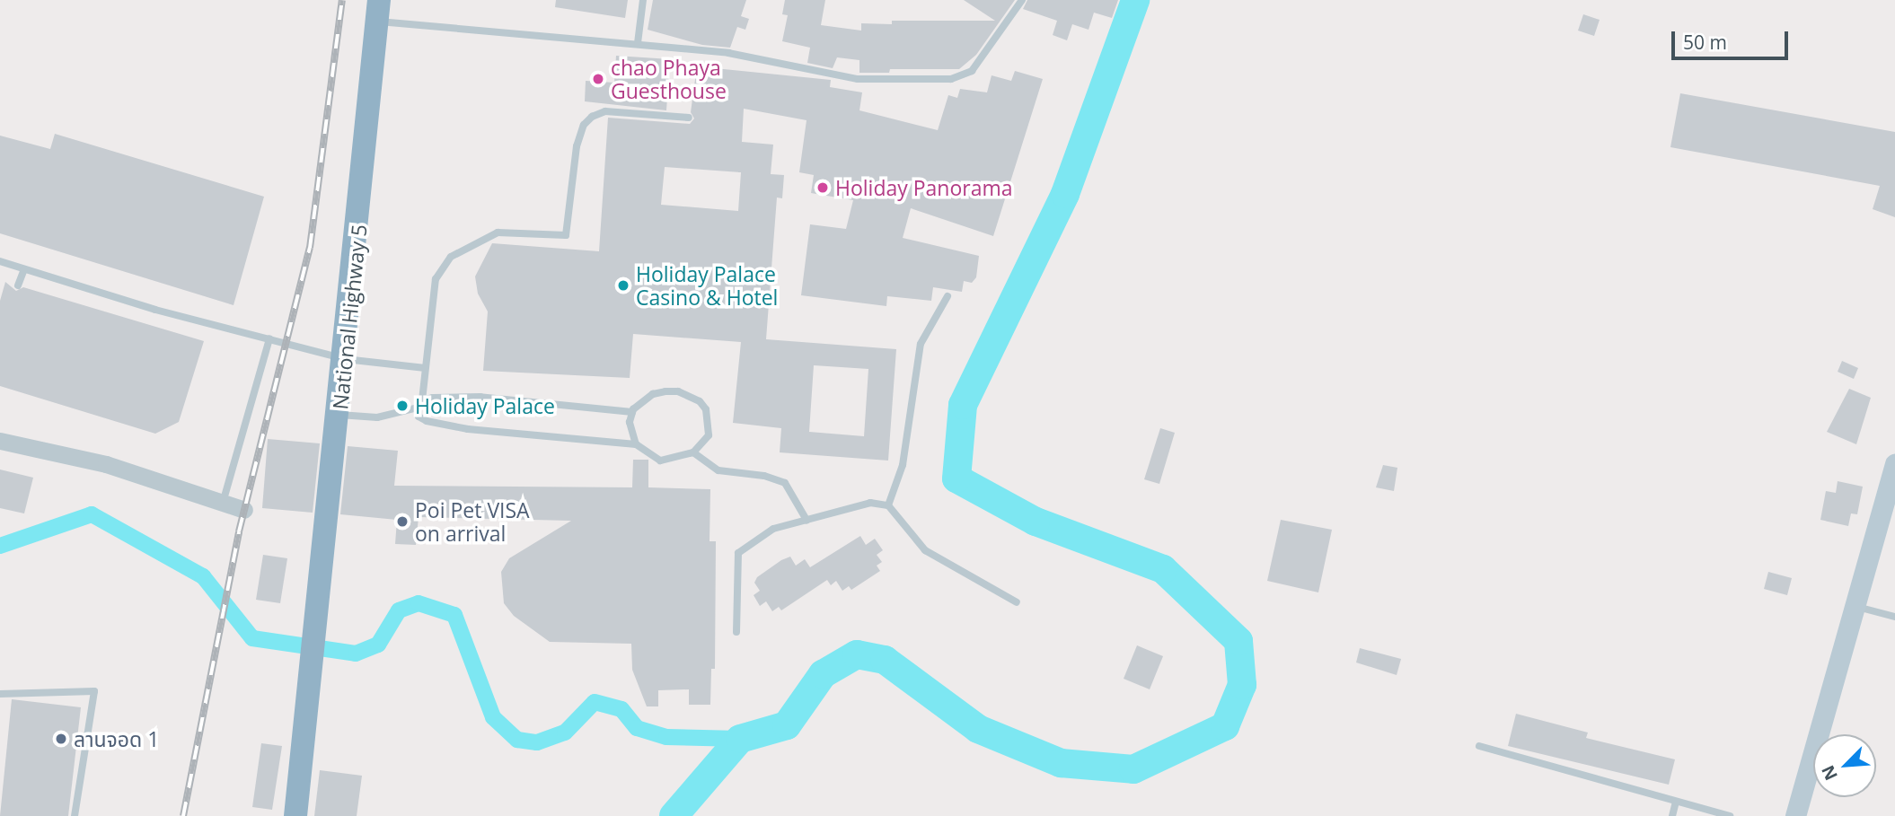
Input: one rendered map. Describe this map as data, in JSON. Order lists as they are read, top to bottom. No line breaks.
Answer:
{"streets":{"highway":["National Highway 5"]},"places":["chao Phaya Guesthouse","Holiday Panorama","Holiday Palace Casino & Hotel","Holiday Palace","Poi Pet VISA on arrival","ลานจอด 1"],"scale_bar":"50 m","north":"bottom left"}
